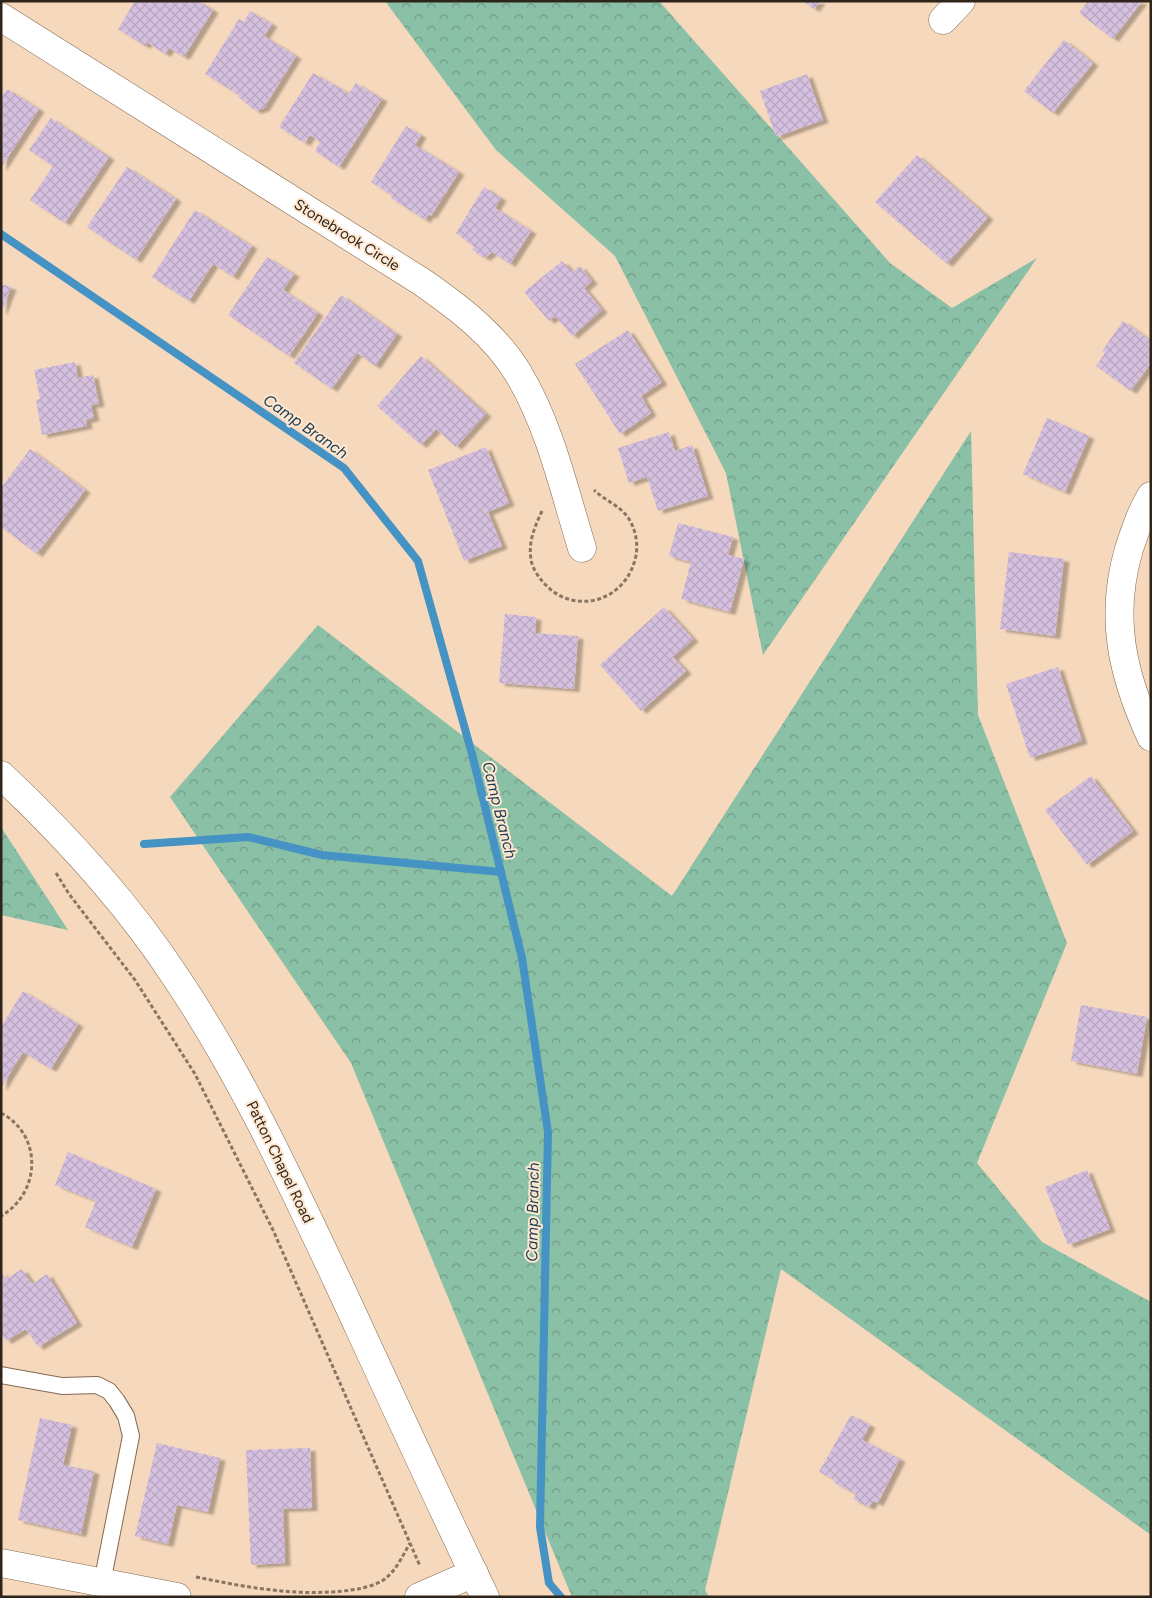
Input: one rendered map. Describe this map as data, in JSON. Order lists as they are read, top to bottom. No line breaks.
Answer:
{"streets":{"street":["Stonebrook Circle","Patton Chapel Road"]},"water":["Camp Branch"]}
